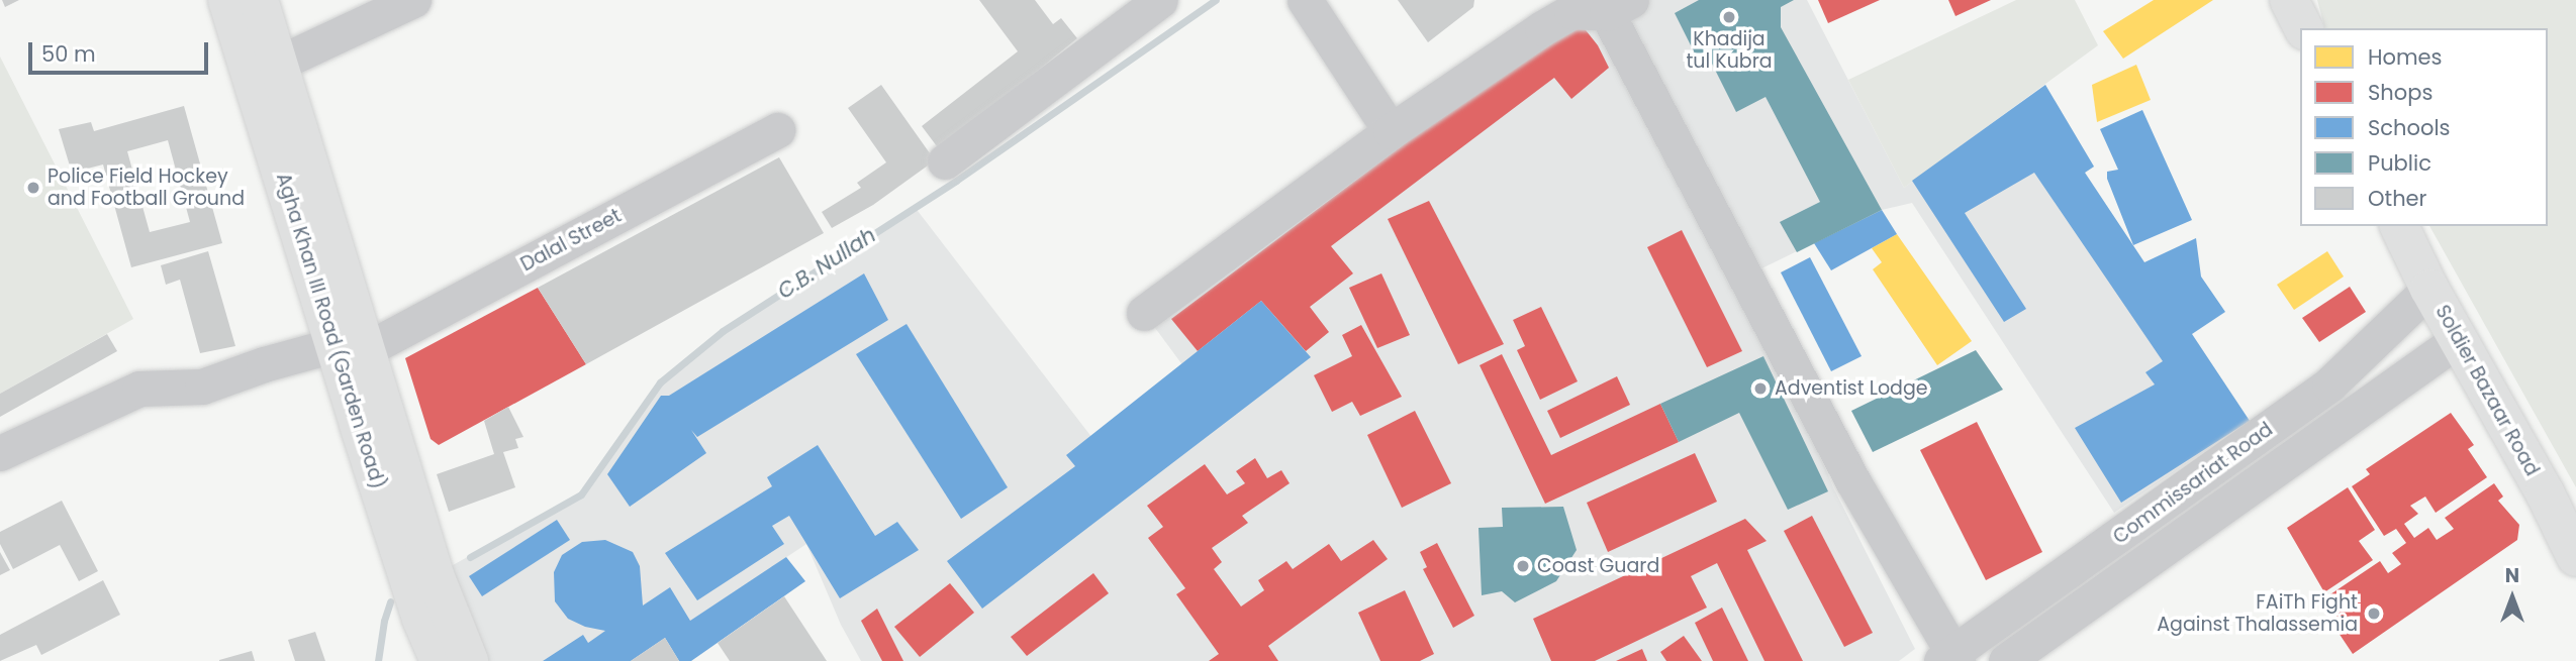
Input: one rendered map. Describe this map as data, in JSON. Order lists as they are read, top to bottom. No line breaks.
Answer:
{"streets":{"main road":["Agha Khan III Road (Garden Road)","Soldier Bazaar Road"],"street":["Dalal Street","Commissariat Road"]},"crossings":[["Dalal Street","Agha Khan III Road (Garden Road)"],["Soldier Bazaar Road","Commissariat Road"]],"water":["C.B. Nullah"],"places":["Khadija tul Kubra","Police Field Hockey and Football Ground","Adventist Lodge","Coast Guard","FAiTh Fight Against Thalassemia"],"legend":["Homes","Shops","Schools","Public","Other"],"scale_bar":"50 m","north":"top"}
